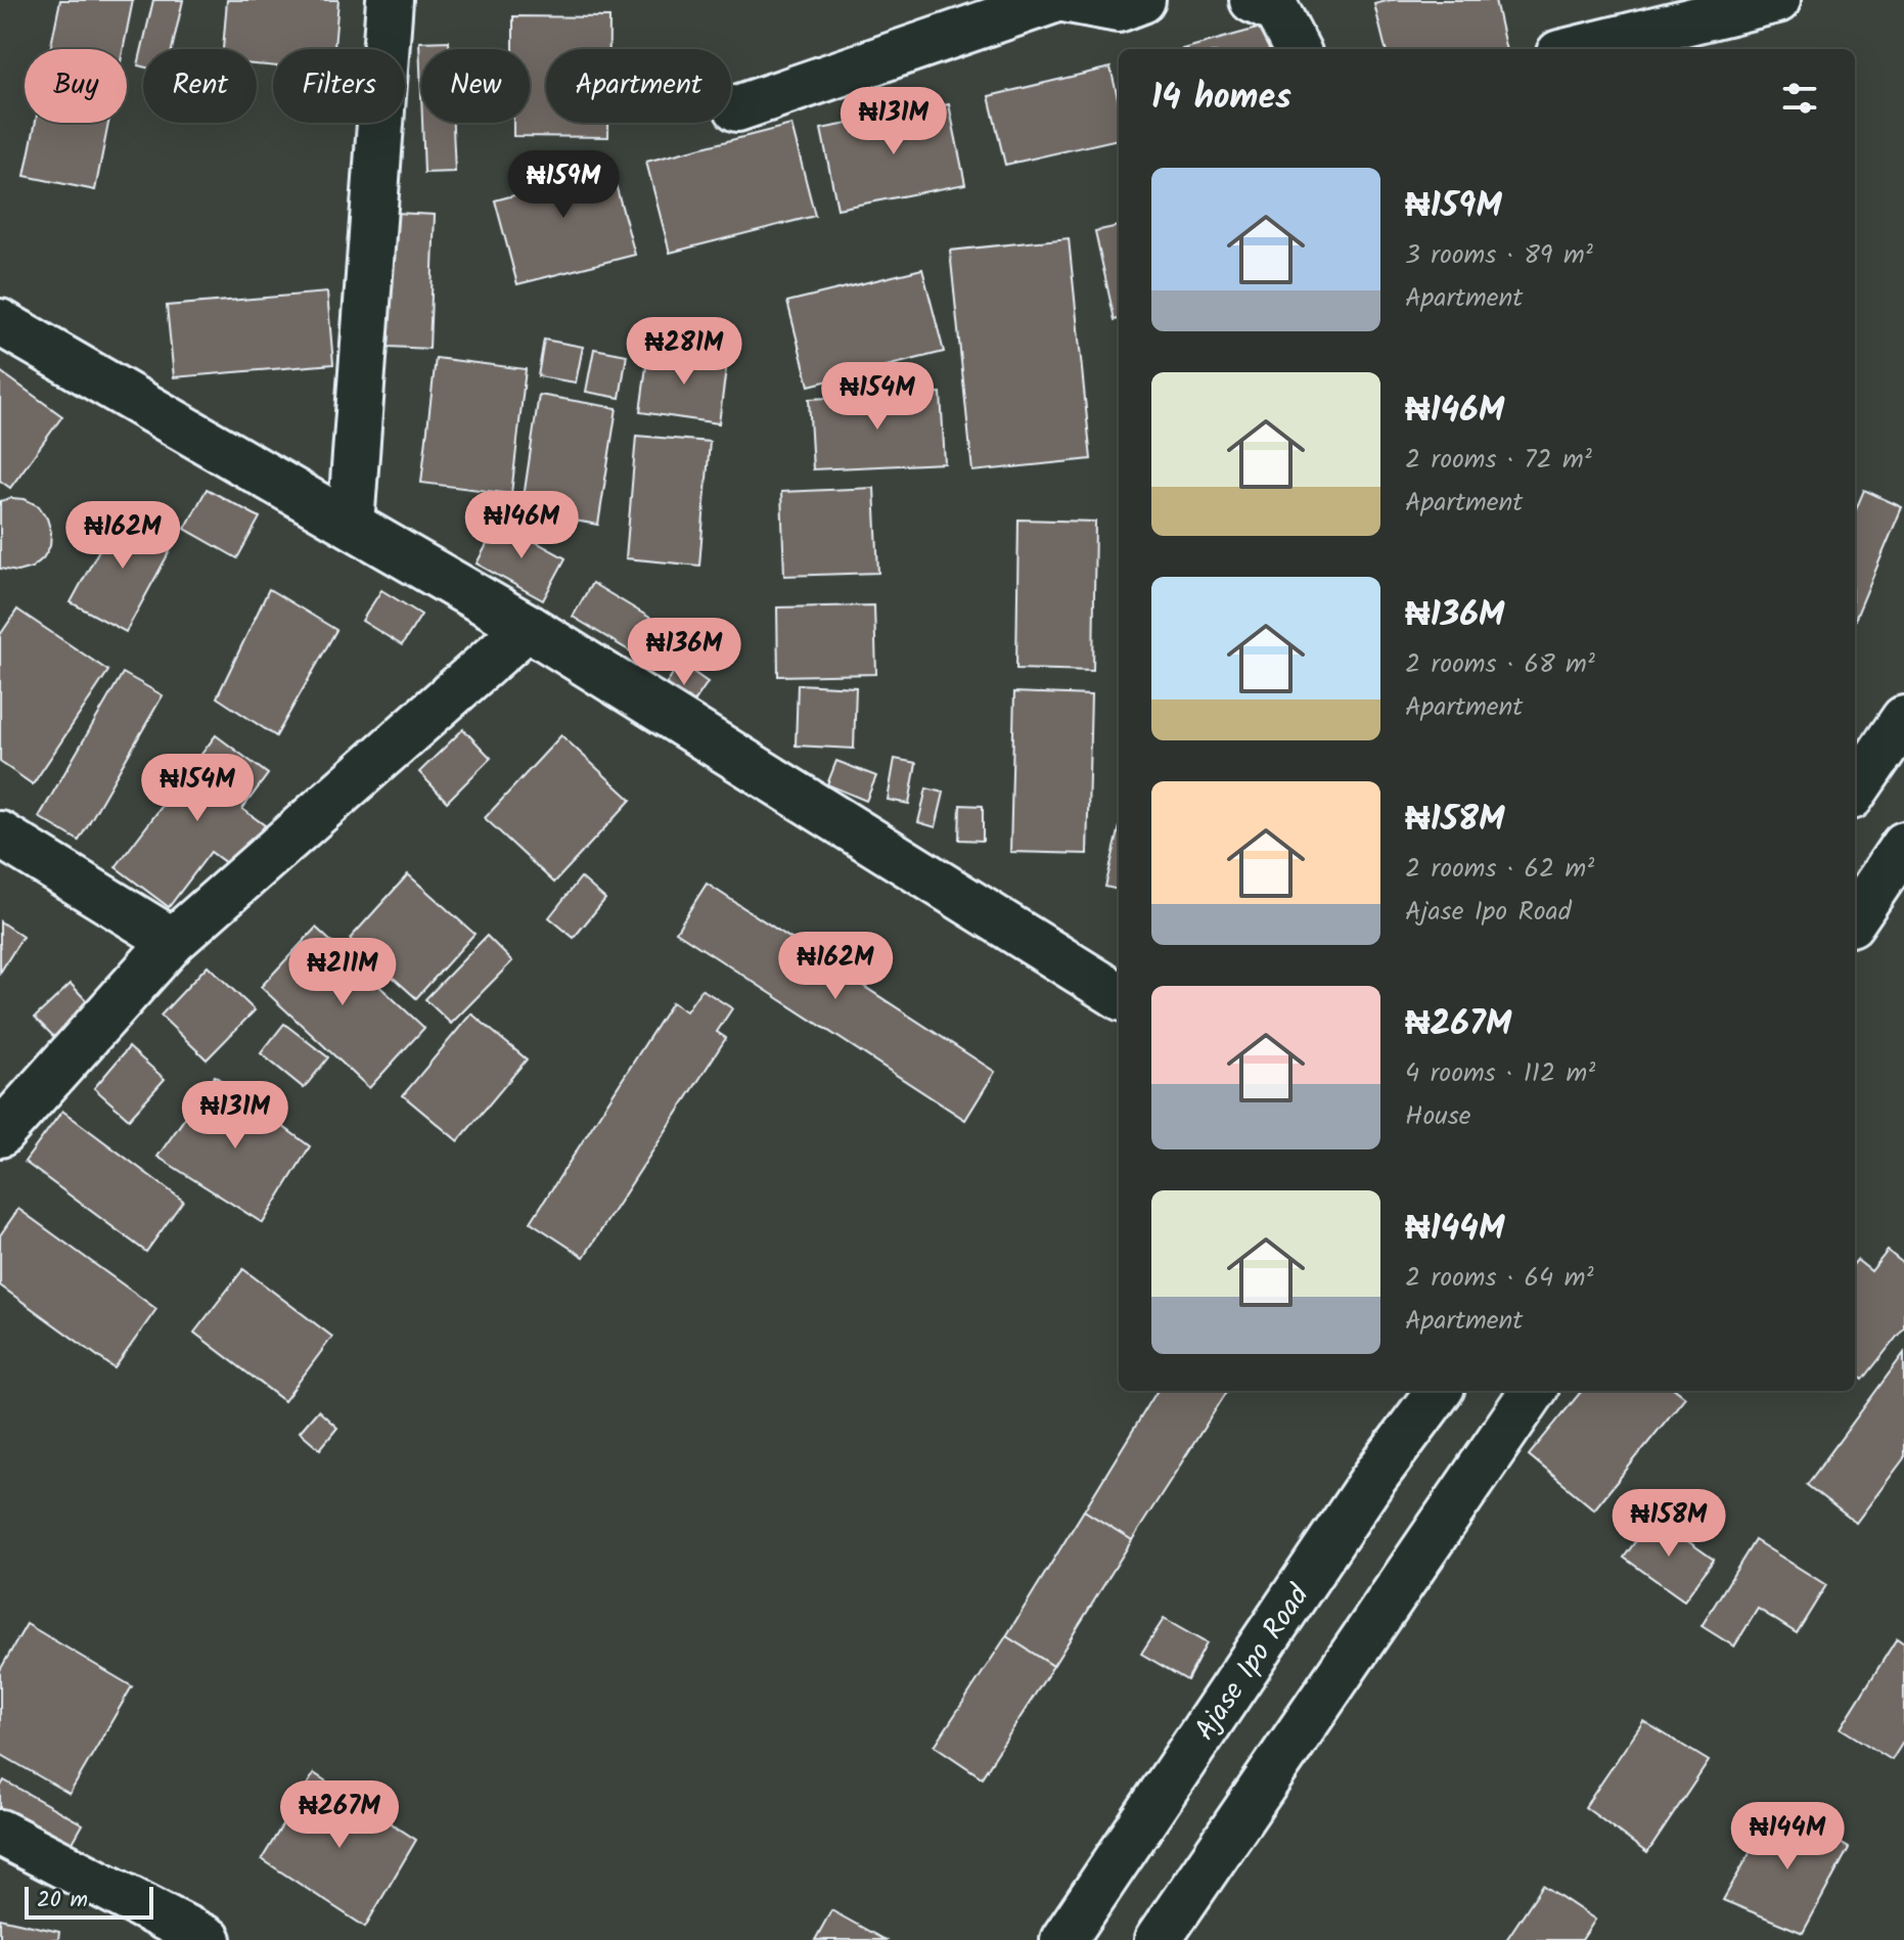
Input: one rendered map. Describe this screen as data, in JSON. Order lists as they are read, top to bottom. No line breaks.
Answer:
{"streets":{"main road":["Ajase Ipo Road"]},"scale_bar":"20 m","page":{"chip":["Buy","Rent","Filters","New","Apartment"],"heading":"14 homes","price":["₦131M","₦159M","₦281M","₦154M","₦146M","₦162M","₦136M","₦154M","₦162M","₦211M","₦131M","₦158M","₦267M","₦144M"],"list":[{"name":"₦159M","note":"3 rooms · 89 m² · Apartment"},{"name":"₦146M","note":"2 rooms · 72 m² · Apartment"},{"name":"₦136M","note":"2 rooms · 68 m² · Apartment"},{"name":"₦158M","note":"2 rooms · 62 m² · Ajase Ipo Road"},{"name":"₦267M","note":"4 rooms · 112 m² · House"},{"name":"₦144M","note":"2 rooms · 64 m² · Apartment"}],"scale":"20 m"}}
